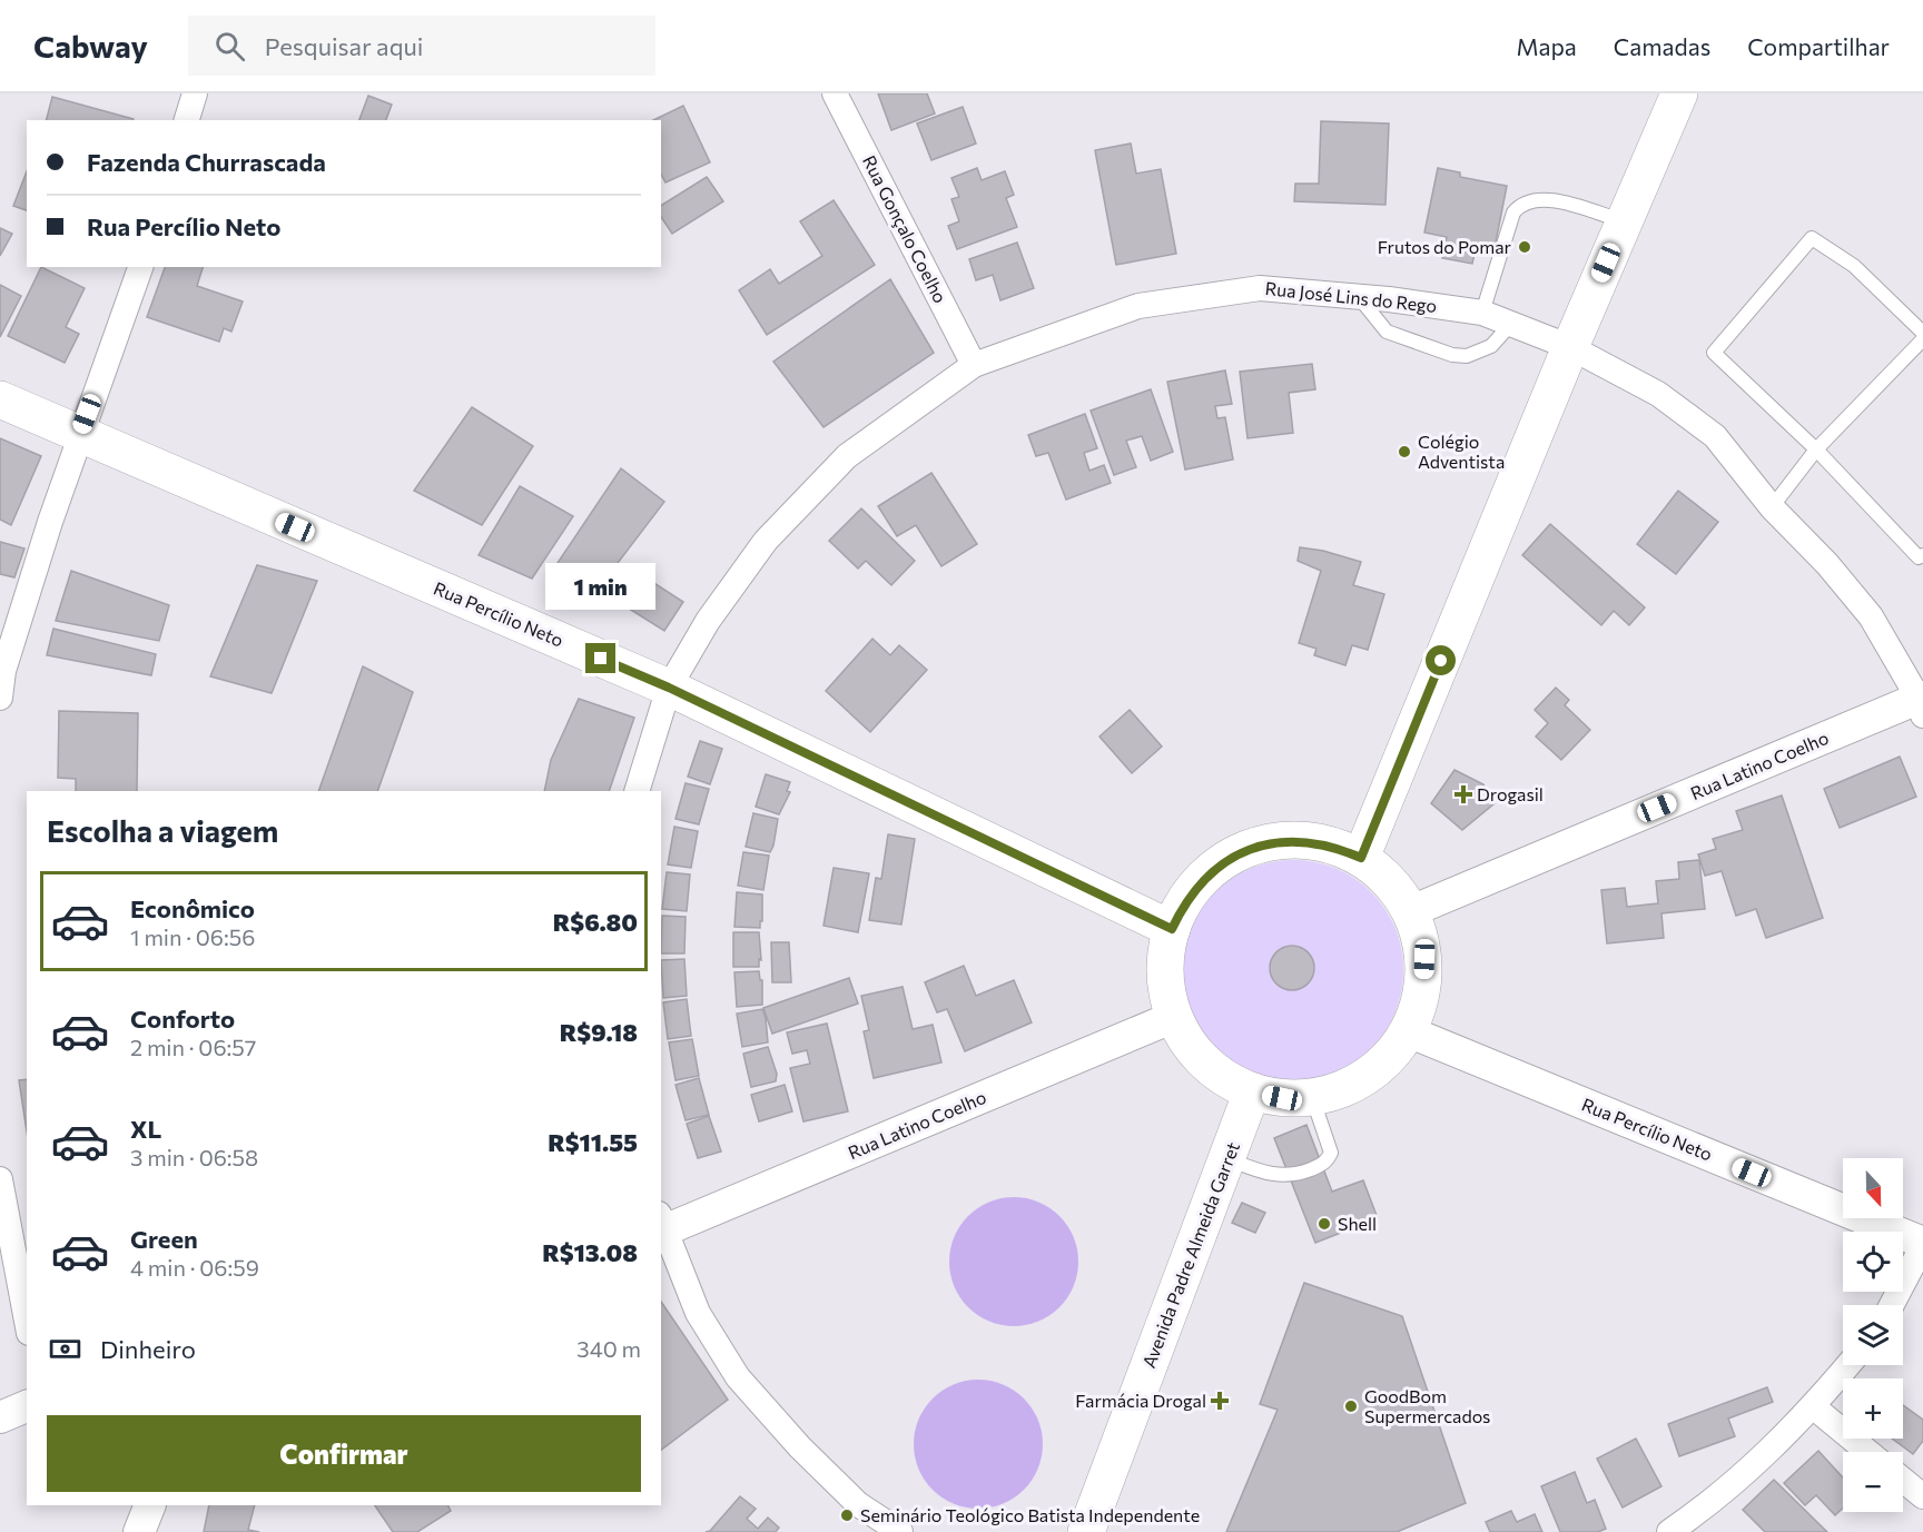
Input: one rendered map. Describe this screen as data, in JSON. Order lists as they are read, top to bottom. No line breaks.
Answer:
{"streets":{"main road":["Rua Percílio Neto","Avenida Padre Almeida Garret"],"street":["Rua Gonçalo Coelho","Rua José Lins do Rego","Rua Latino Coelho"]},"crossings":[["Rua Gonçalo Coelho","Rua José Lins do Rego"],["Rua José Lins do Rego","Rua Percílio Neto"],["Rua José Lins do Rego","Rua Latino Coelho"]],"places":{"other":["Frutos do Pomar","Colégio Adventista","Shell","GoodBom Supermercados","Seminário Teológico Batista Independente"],"health":["Drogasil","Farmácia Drogal"]},"north":"bottom","page":{"header":"Cabway","search":"Pesquisar aqui","nav":["Mapa","Camadas","Compartilhar"],"banner":["Fazenda Churrascada","Rua Percílio Neto"],"bubble":"1 min","heading":"Escolha a viagem","list":[{"name":"Econômico","note":"1 min · 06:56","value":"R$6.80"},{"name":"Conforto","note":"2 min · 06:57","value":"R$9.18"},{"name":"XL","note":"3 min · 06:58","value":"R$11.55"},{"name":"Green","note":"4 min · 06:59","value":"R$13.08"}],"map_buttons":["+","−"],"pay":["Dinheiro","340 m"],"buttons":"Confirmar"}}
